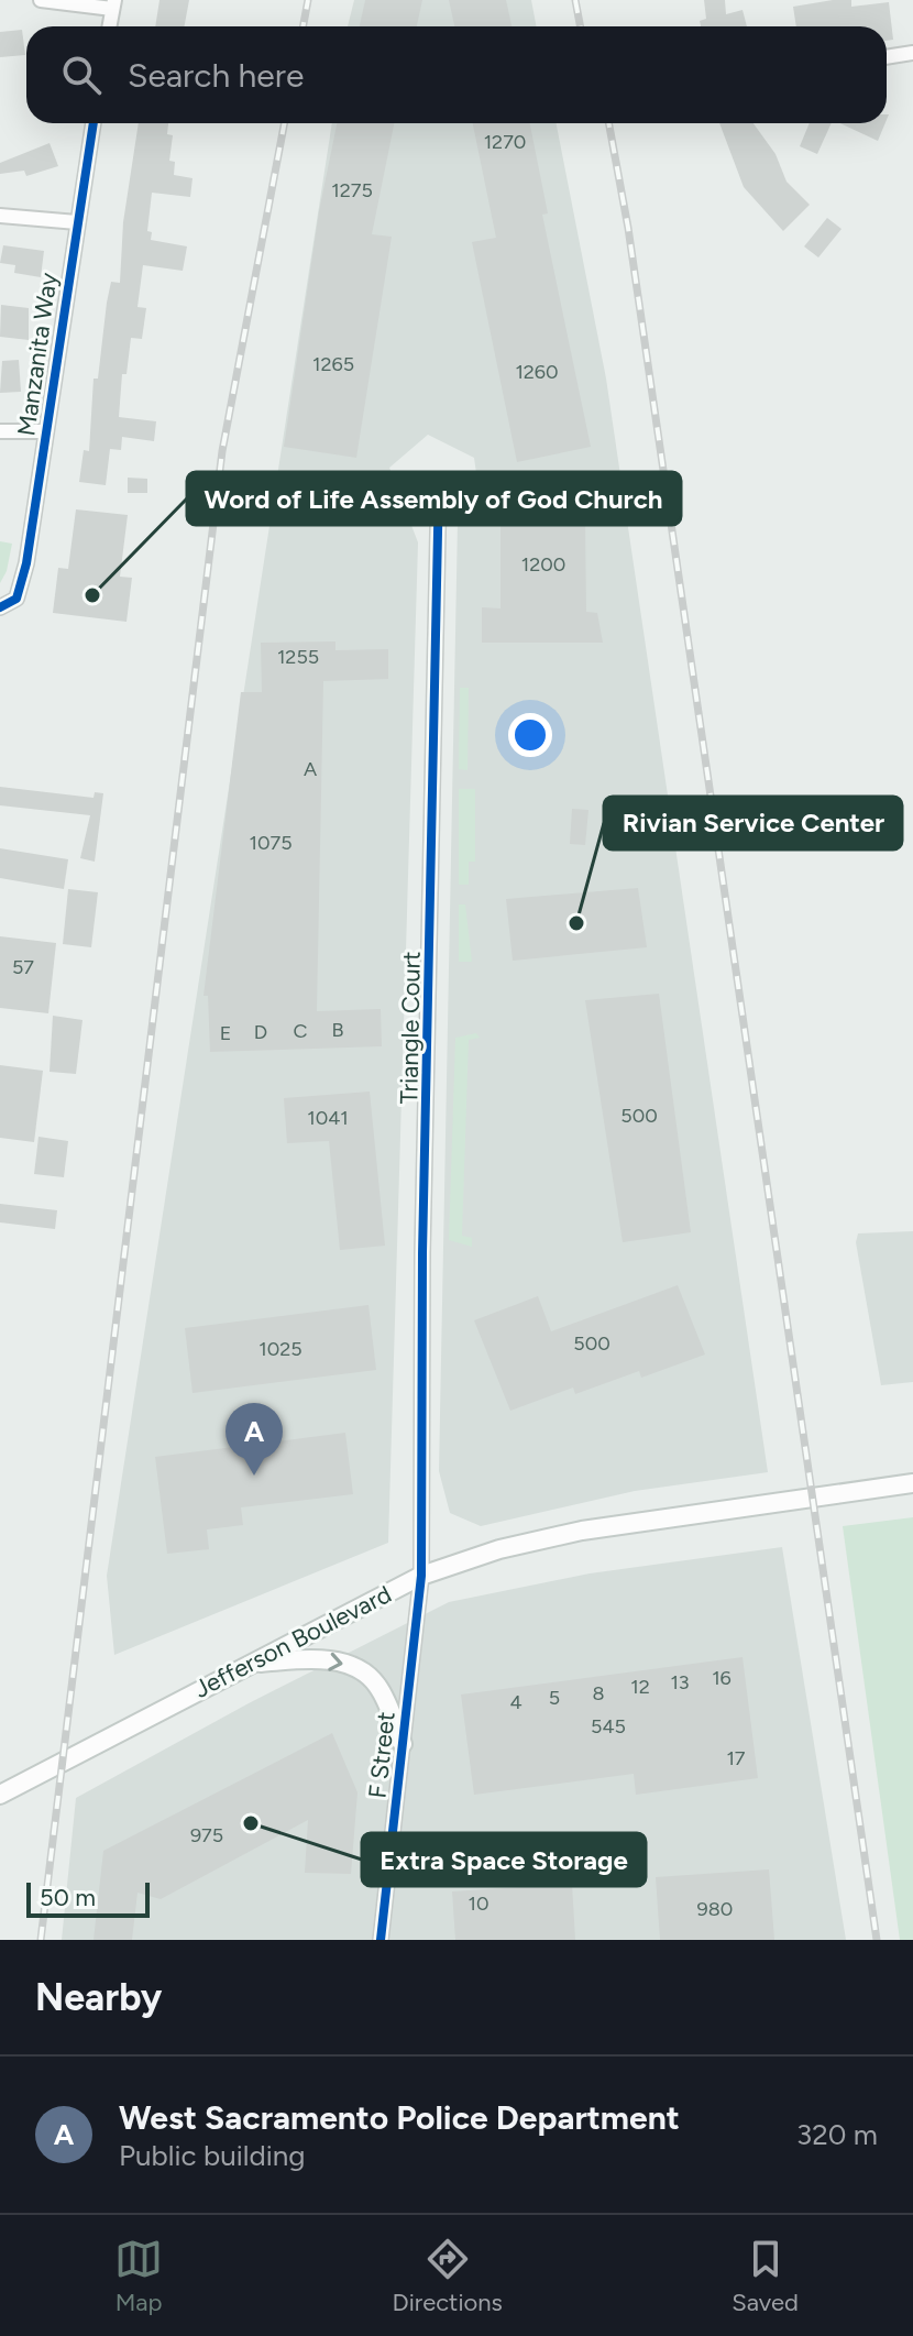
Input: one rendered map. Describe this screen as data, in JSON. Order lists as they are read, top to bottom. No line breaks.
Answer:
{"streets":{"main road":["Jefferson Boulevard"],"street":["Manzanita Way","Triangle Court","F Street"]},"crossings":[["Triangle Court","Jefferson Boulevard"],["Triangle Court","F Street"],["Jefferson Boulevard","F Street"]],"places":["Word of Life Assembly of God Church","Rivian Service Center","Extra Space Storage"],"house_numbers":["1270","1275","1265","1260","1200","1255","A","1075","57","B","C","D","E","500","1041","500","1025","16","13","12","8","5","4","545","17","975","10","980"],"scale_bar":"50 m","page":{"search":"Search here","pins":"A","scale":"50 m","heading":"Nearby","list":[{"mark":"A","name":"West Sacramento Police Department","note":"Public building","value":"320 m"}],"nav":["Map","Directions","Saved"]}}
